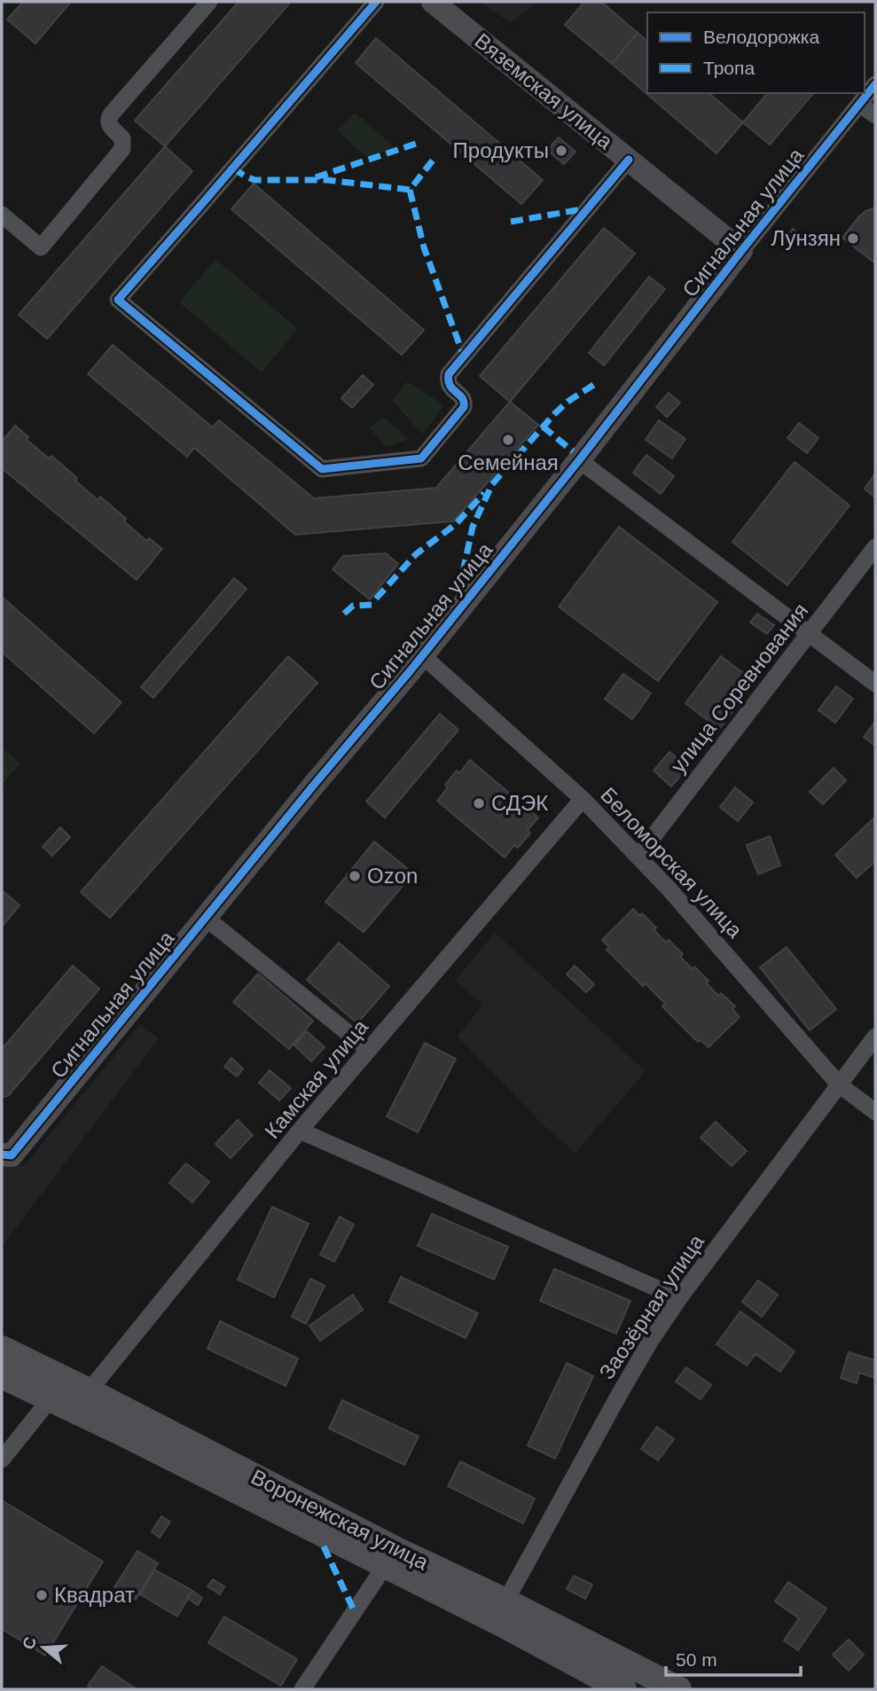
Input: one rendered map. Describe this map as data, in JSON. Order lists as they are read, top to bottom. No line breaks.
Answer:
{"streets":{"main road":["Воронежская улица"],"street":["Вяземская улица","Сигнальная улица","улица Соревнования","Беломорская улица","Камская улица","Заозёрная улица"]},"crossings":[["Вяземская улица","Сигнальная улица"],["Сигнальная улица","Беломорская улица"],["улица Соревнования","Беломорская улица"],["Беломорская улица","Камская улица"],["Беломорская улица","Заозёрная улица"],["Камская улица","Воронежская улица"],["Заозёрная улица","Воронежская улица"]],"places":["Продукты","Лунзян","Семейная","СДЭК","Ozon","Квадрат"],"legend":["Велодорожка","Тропа"],"scale_bar":"50 m","north":"left"}
